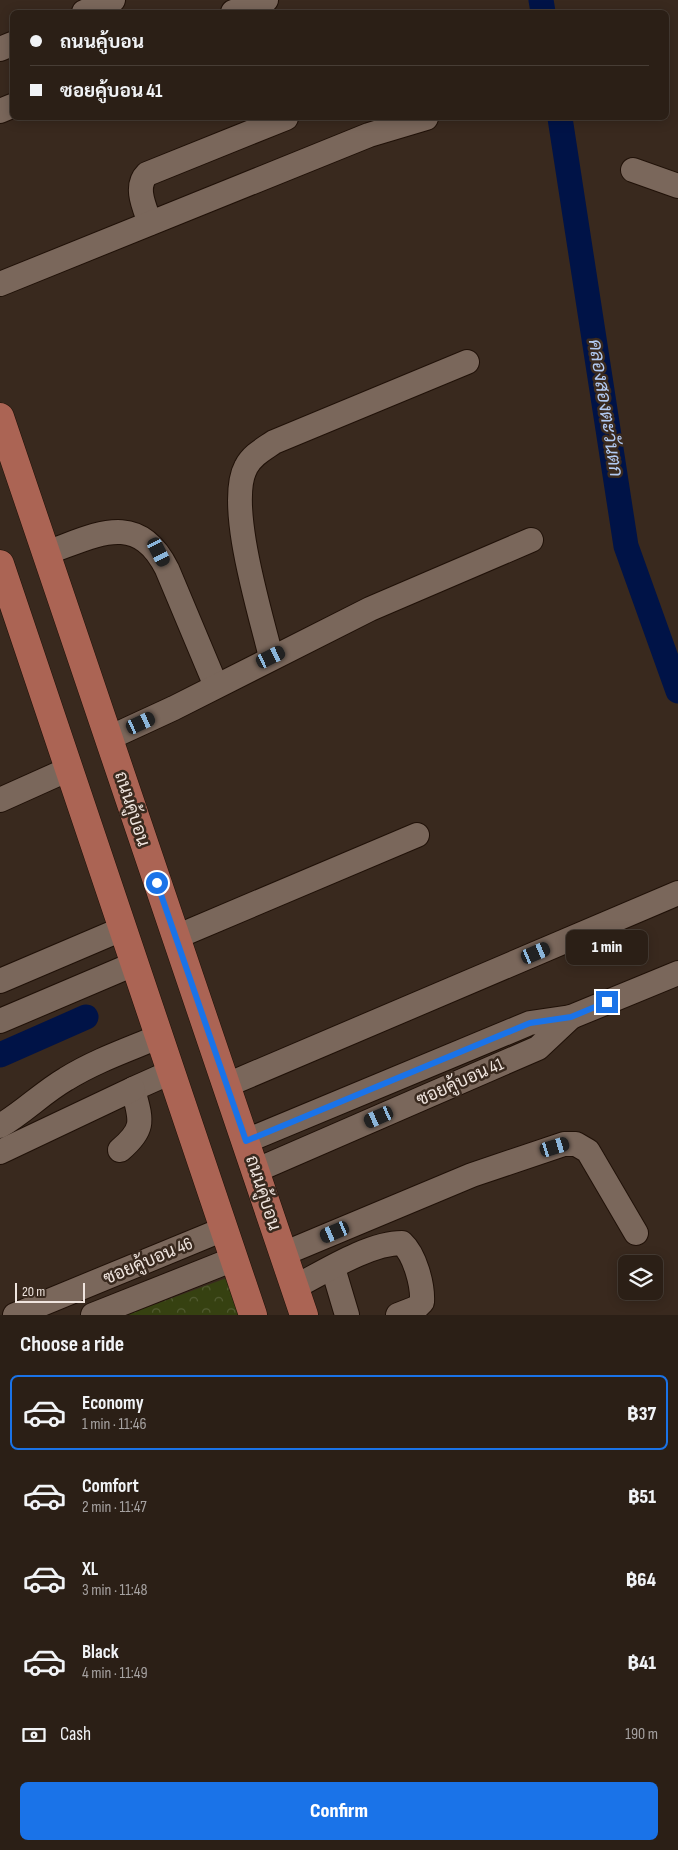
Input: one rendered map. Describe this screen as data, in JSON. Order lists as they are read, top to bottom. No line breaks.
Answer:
{"streets":{"main road":["ถนนคู้บอน"],"street":["ซอยคู้บอน 41","ซอยคู้บอน 46"]},"crossings":[["ถนนคู้บอน","ซอยคู้บอน 41"]],"water":["คลองสองตะวันตก"],"scale_bar":"20 m","page":{"banner":["ถนนคู้บอน","ซอยคู้บอน 41"],"bubble":"1 min","scale":"20 m","heading":"Choose a ride","list":[{"name":"Economy","note":"1 min · 11:46","value":"฿37"},{"name":"Comfort","note":"2 min · 11:47","value":"฿51"},{"name":"XL","note":"3 min · 11:48","value":"฿64"},{"name":"Black","note":"4 min · 11:49","value":"฿41"}],"pay":["Cash","190 m"],"buttons":"Confirm"}}
